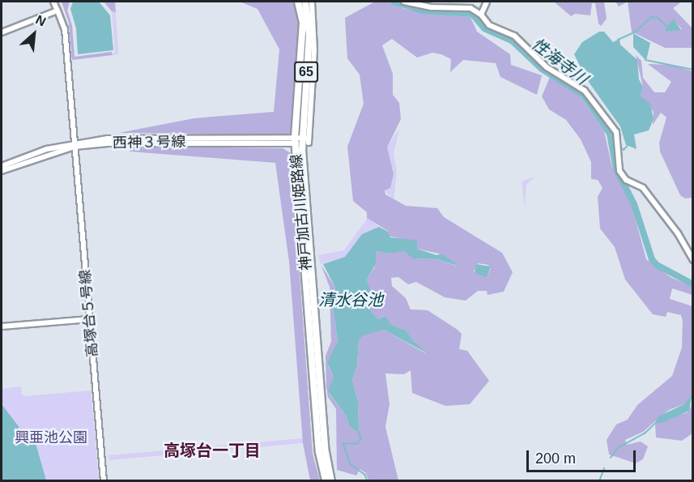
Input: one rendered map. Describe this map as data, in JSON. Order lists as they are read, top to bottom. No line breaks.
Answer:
{"streets":{"main road":["65","神戸加古川姫路線"],"street":["西神３号線","高塚台５号線"]},"crossings":[["西神３号線","神戸加古川姫路線"],["西神３号線","高塚台５号線"]],"districts":["高塚台一丁目"],"water":["性海寺川","清水谷池"],"parks":["興亜池公園"],"scale_bar":"200 m","north":"top right"}
